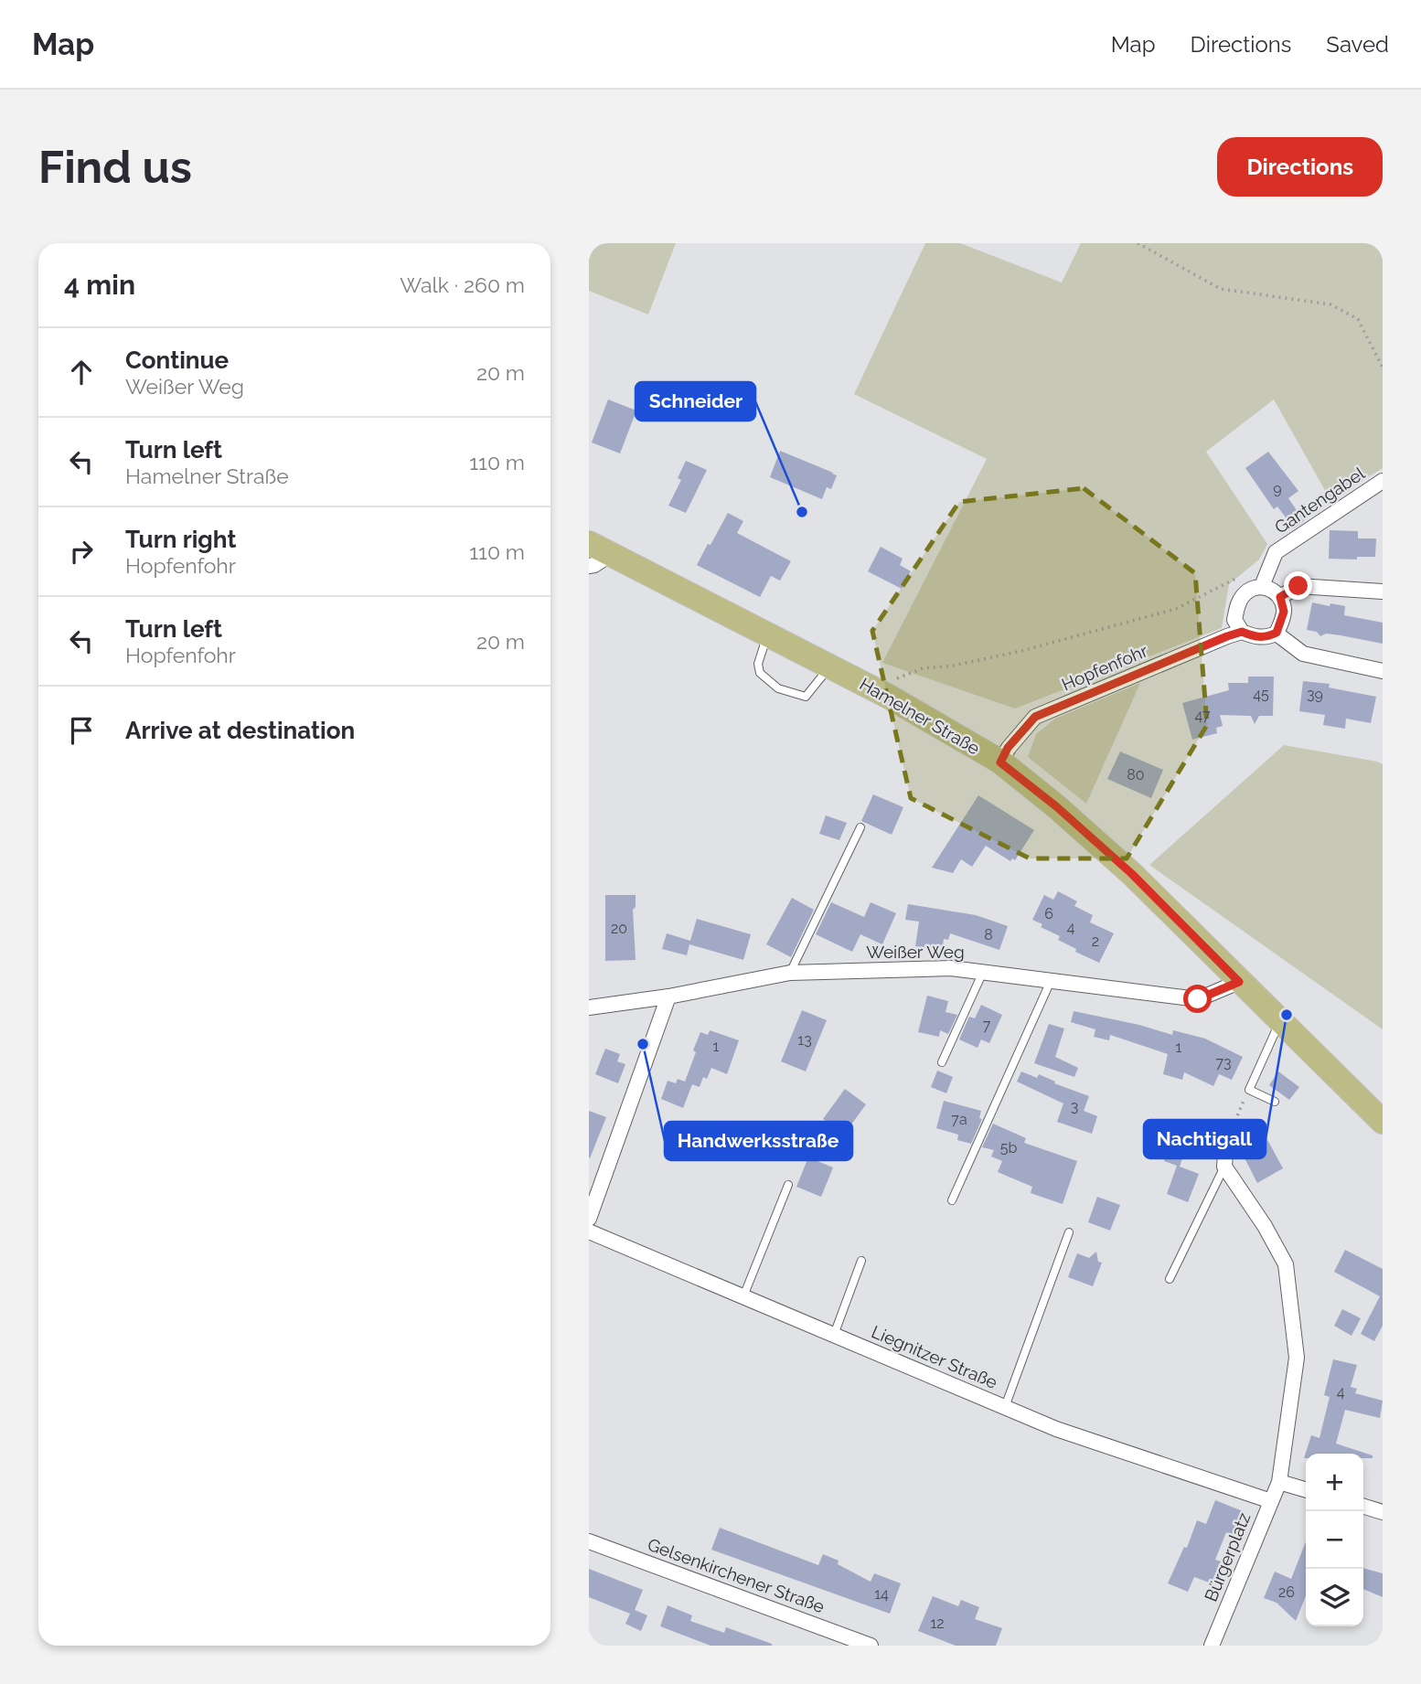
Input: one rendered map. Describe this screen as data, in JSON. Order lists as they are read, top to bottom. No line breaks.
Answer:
{"streets":{"main road":["Hamelner Straße"],"street":["Gantengabel","Hopfenfohr","Weißer Weg","Liegnitzer Straße","Bürgerplatz","Gelsenkirchener Straße"]},"crossings":[["Gantengabel","Hopfenfohr"],["Hopfenfohr","Hamelner Straße"],["Hamelner Straße","Weißer Weg"],["Liegnitzer Straße","Bürgerplatz"]],"places":["Schneider","Nachtigall","Handwerksstraße"],"house_numbers":["9","45","39","47","80","6","4","20","8","2","7","13","1","1","73","3","7a","5b","4","26","14","12"],"page":{"header":"Map","nav":["Map","Directions","Saved"],"buttons":"Directions","title":"Find us","heading":["4 min","Walk · 260 m"],"list":[["Continue","Weißer Weg","20 m"],["Turn left","Hamelner Straße","110 m"],["Turn right","Hopfenfohr","110 m"],["Turn left","Hopfenfohr","20 m"],"Arrive at destination"],"map_buttons":["+","−"]}}
